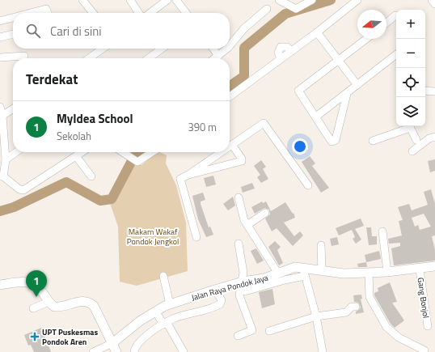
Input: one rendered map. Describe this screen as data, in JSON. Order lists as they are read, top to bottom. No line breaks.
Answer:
{"streets":{"main road":["Jalan Raya Pondok Jaya"],"street":["Gang Bonjol"]},"crossings":[["Jalan Raya Pondok Jaya","Gang Bonjol"]],"parks":["Makam Wakaf Pondok Jengkol"],"places":{"health":["UPT Puskesmas Pondok Aren"]},"north":"left","page":{"map_buttons":["+","−"],"search":"Cari di sini","heading":"Terdekat","list":[{"mark":"1","name":"MyIdea School","note":"Sekolah","value":"390 m"}],"pins":"1"}}
